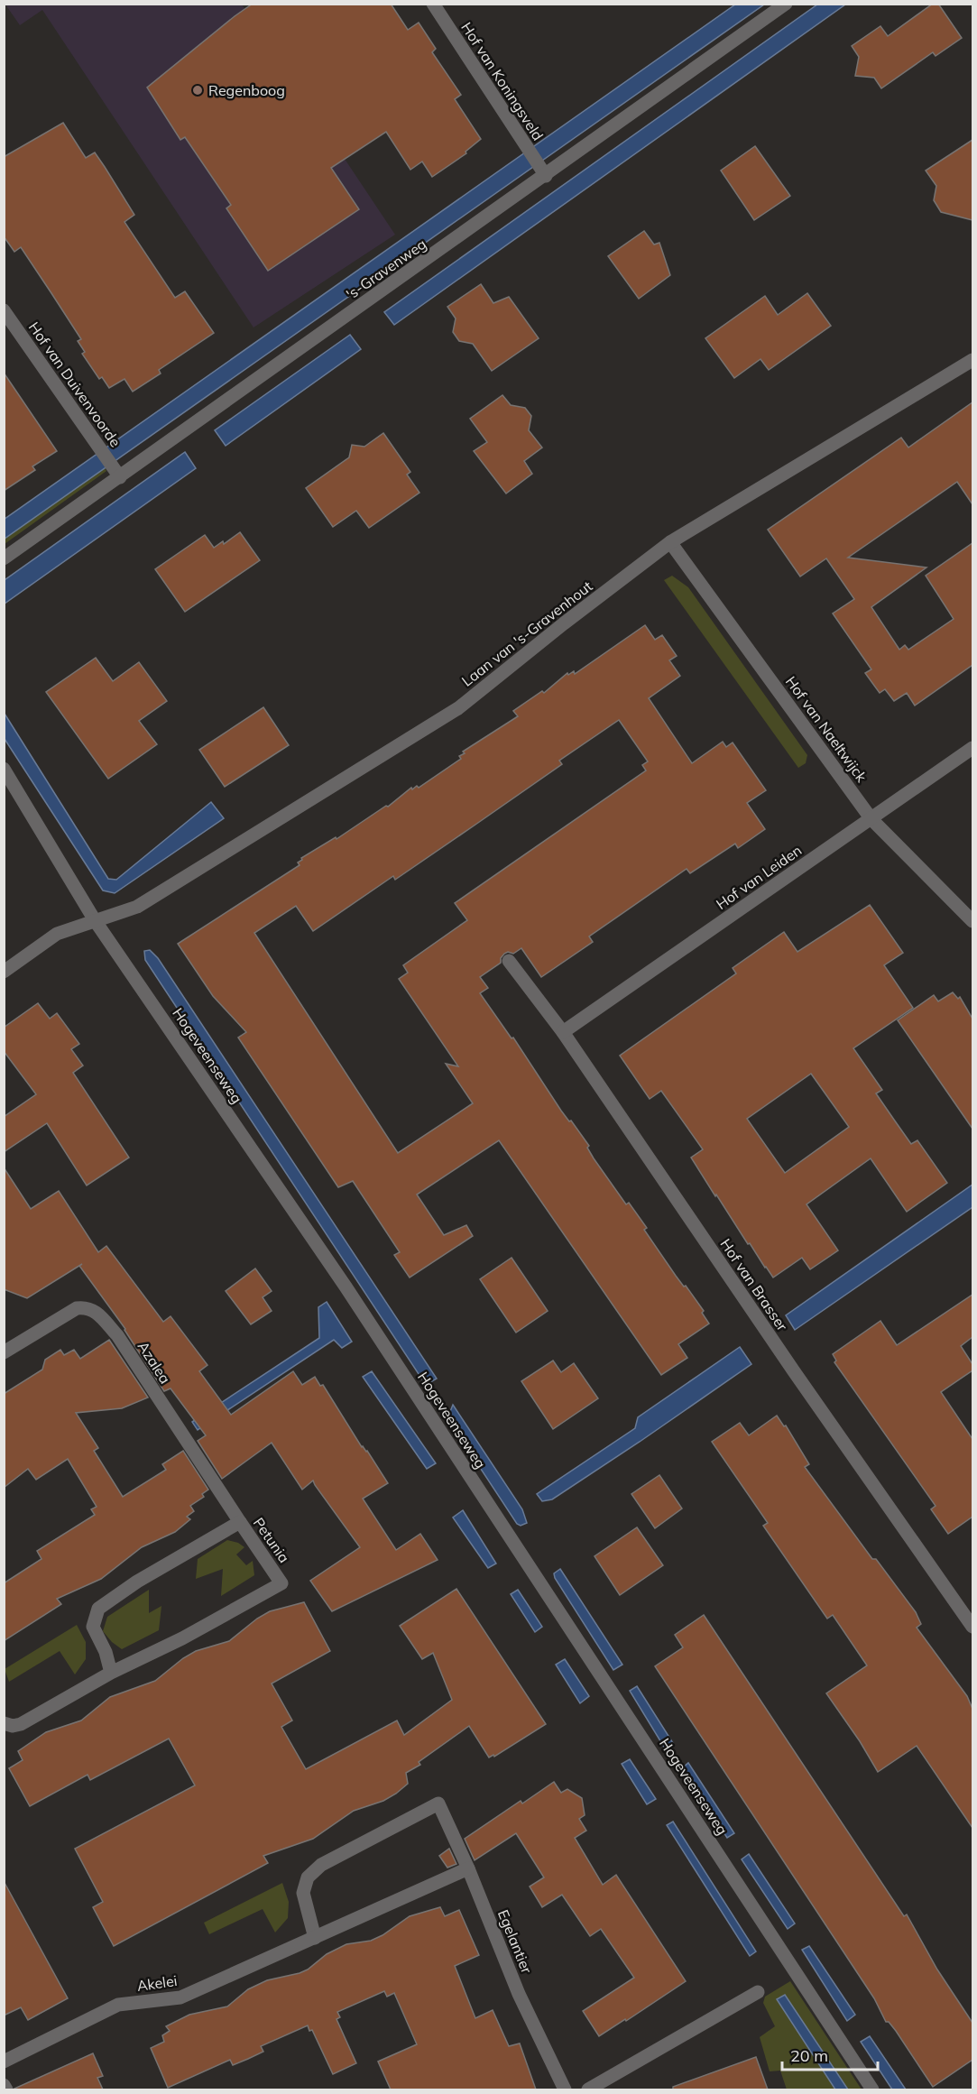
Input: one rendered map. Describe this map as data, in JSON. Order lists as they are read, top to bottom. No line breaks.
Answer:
{"streets":{"street":["Hof van Koningsveld","'s-Gravenweg","Hof van Duivenvoorde","Laan van 's-Gravenhout","Hof van Naeltwijck","Hof van Leiden","Hogeveenseweg","Hof van Brasser","Azalea","Petunia","Egelantier","Akelei"]},"crossings":[["Hof van Koningsveld","'s-Gravenweg"],["'s-Gravenweg","Hof van Duivenvoorde"],["Laan van 's-Gravenhout","Hof van Naeltwijck"],["Laan van 's-Gravenhout","Hogeveenseweg"],["Hof van Naeltwijck","Hof van Leiden"],["Hof van Leiden","Hof van Brasser"],["Azalea","Petunia"],["Egelantier","Akelei"]],"places":["Regenboog"],"scale_bar":"20 m"}
